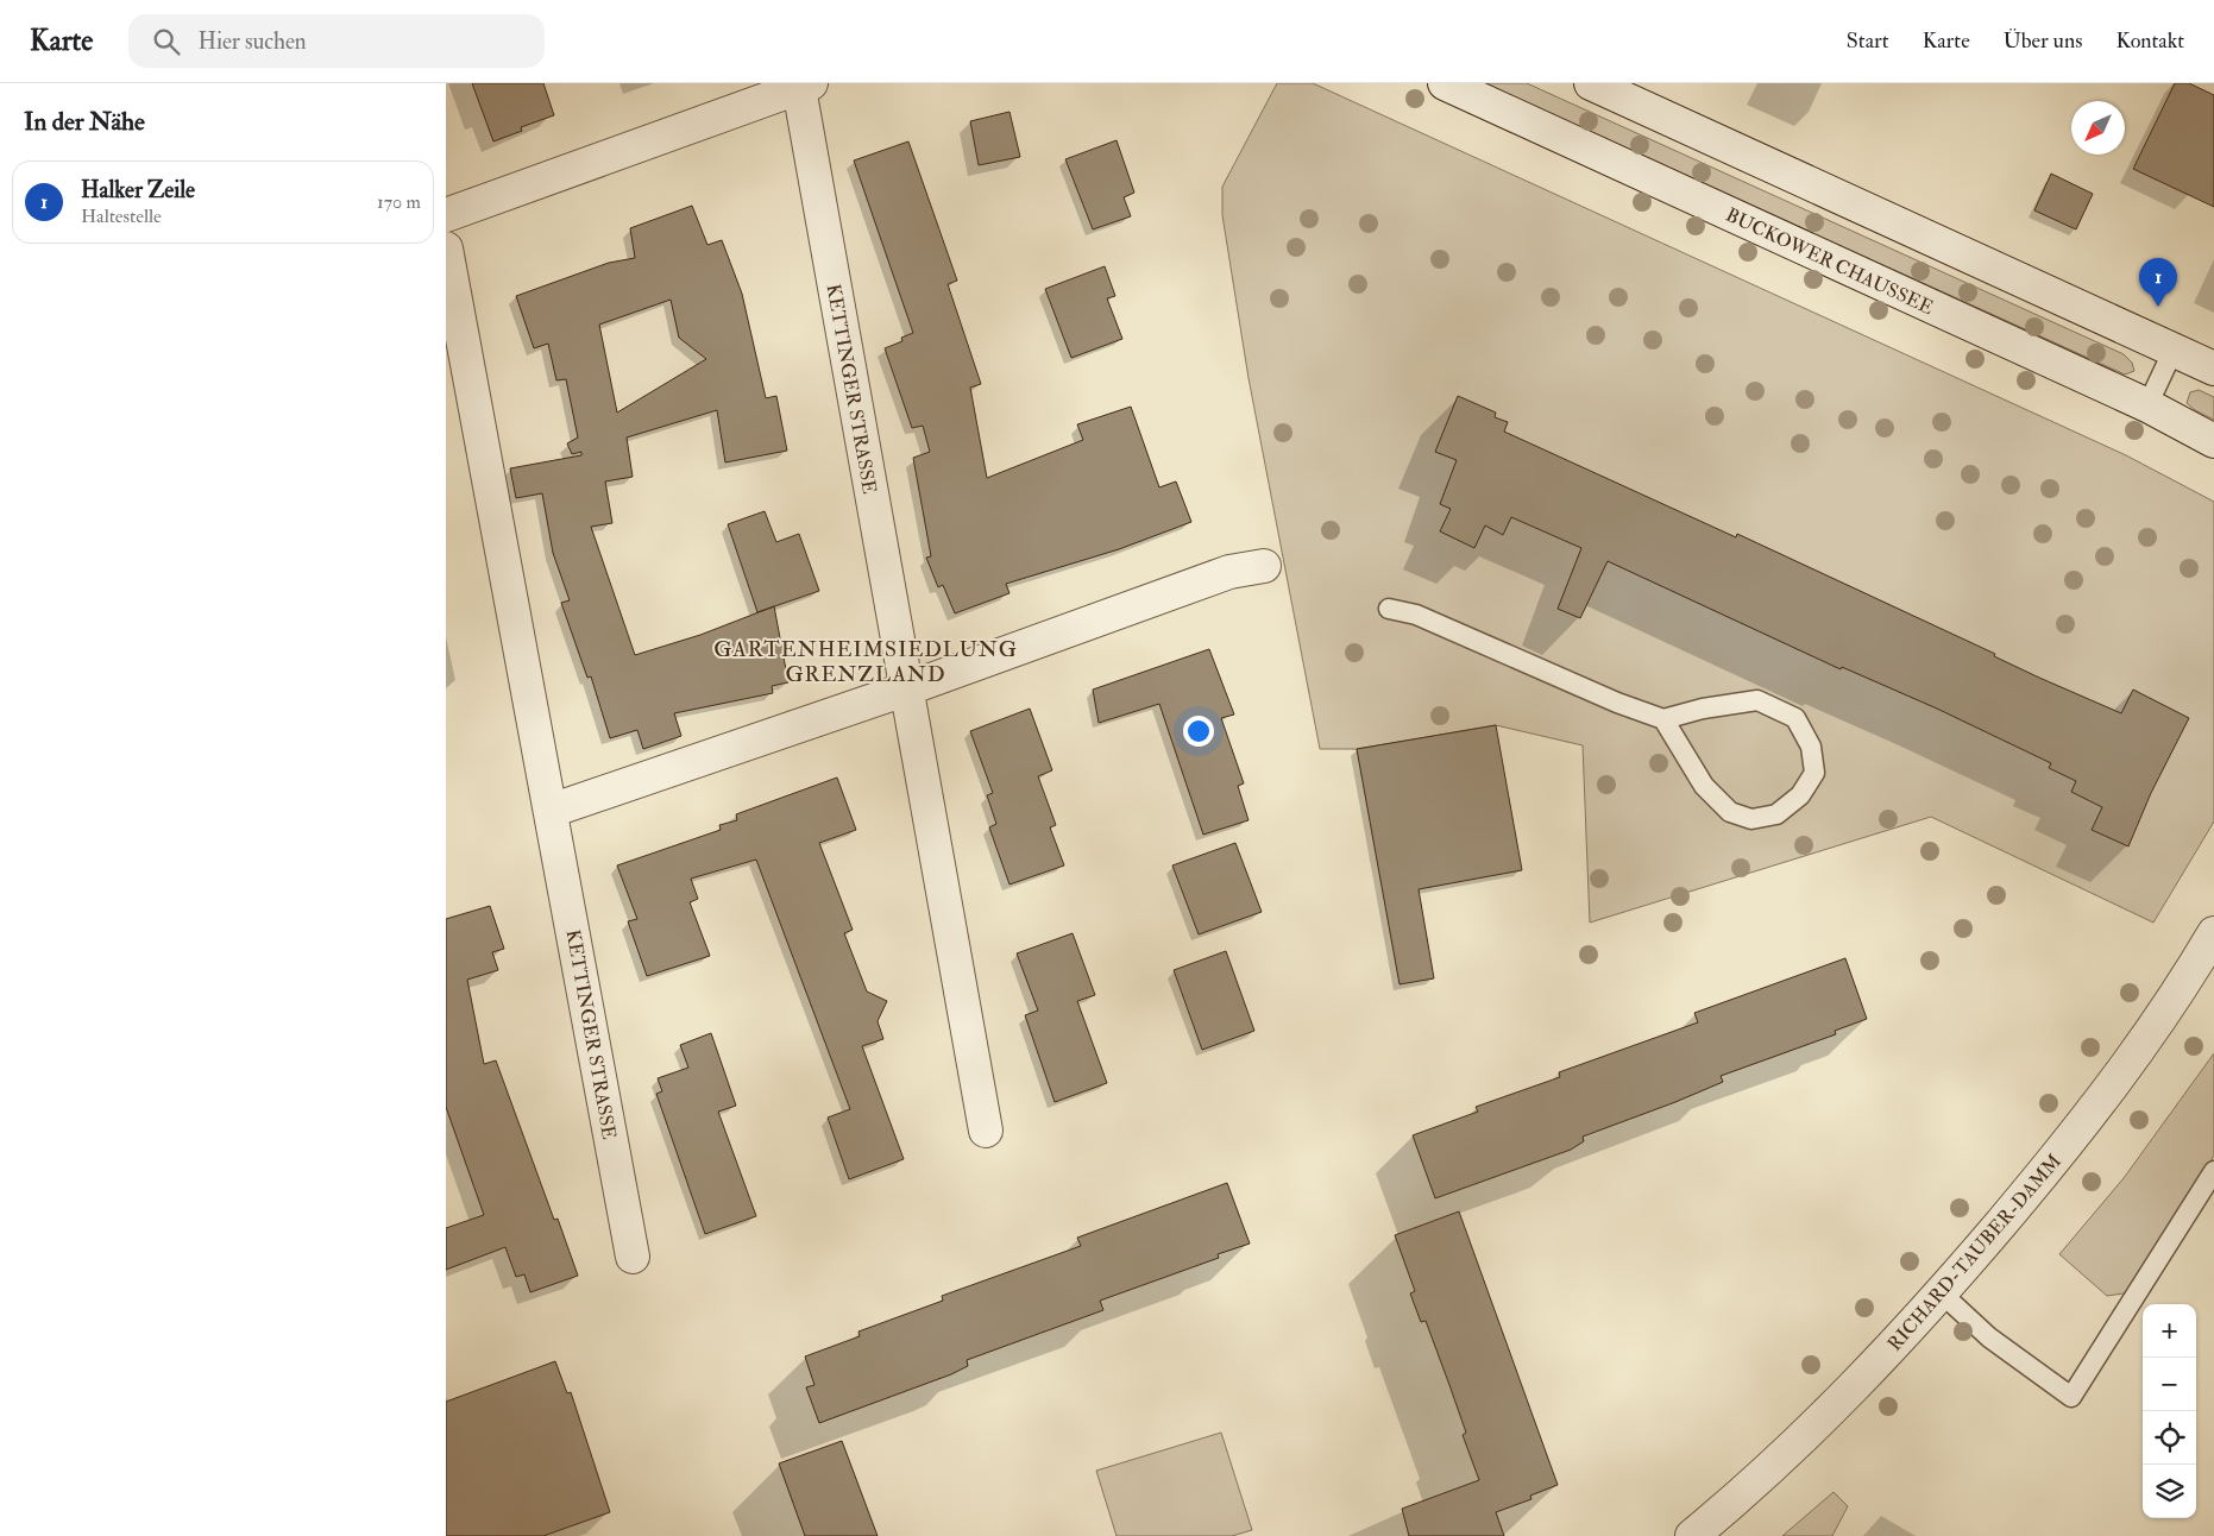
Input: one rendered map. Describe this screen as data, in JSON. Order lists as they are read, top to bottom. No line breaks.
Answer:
{"streets":{"street":["BUCKOWER CHAUSSEE","KETTINGER STRASSE","RICHARD-TAUBER-DAMM"]},"districts":["GARTENHEIMSIEDLUNG GRENZLAND"],"north":"bottom left","page":{"header":"Karte","search":"Hier suchen","nav":["Start","Karte","Über uns","Kontakt"],"heading":"In der Nähe","list":[{"mark":"1","name":"Halker Zeile","note":"Haltestelle","value":"170 m"}],"pins":"1","map_buttons":["+","−"]}}
